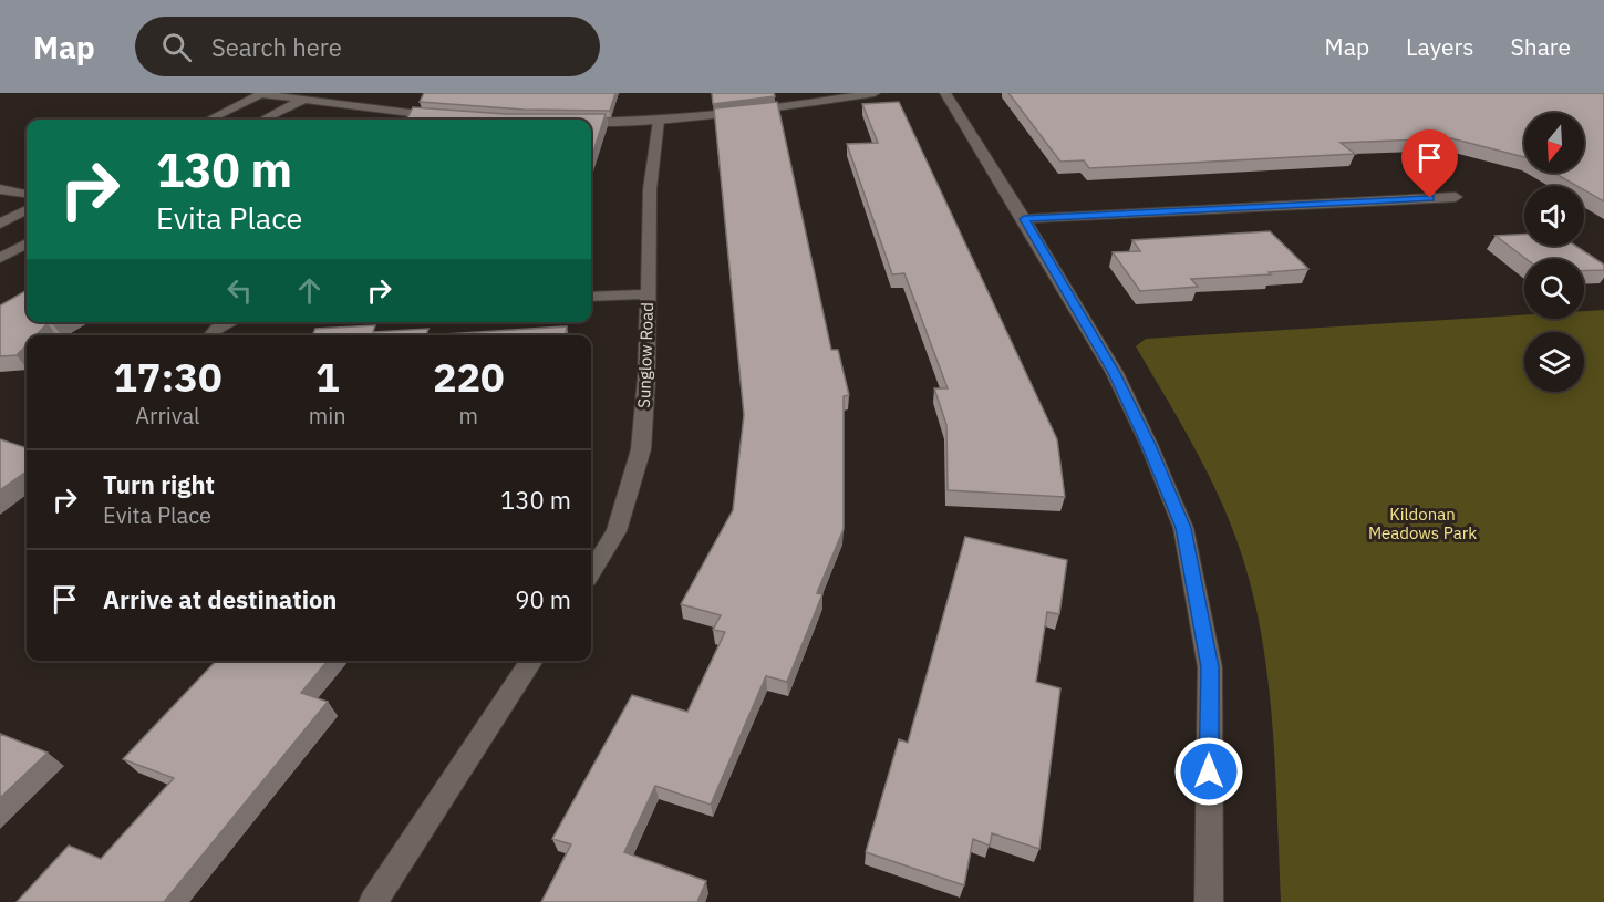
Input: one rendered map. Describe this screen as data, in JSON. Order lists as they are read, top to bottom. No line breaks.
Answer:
{"streets":{"street":["Sunglow Road"]},"parks":["Kildonan Meadows Park"],"north":"bottom","page":{"header":"Map","search":"Search here","nav":["Map","Layers","Share"],"turn":["130 m","Evita Place"],"eta":["17:30","Arrival","1","min","220","m"],"list":[{"name":"Turn right","note":"Evita Place","value":"130 m"},{"name":"Arrive at destination","value":"90 m"}]}}
